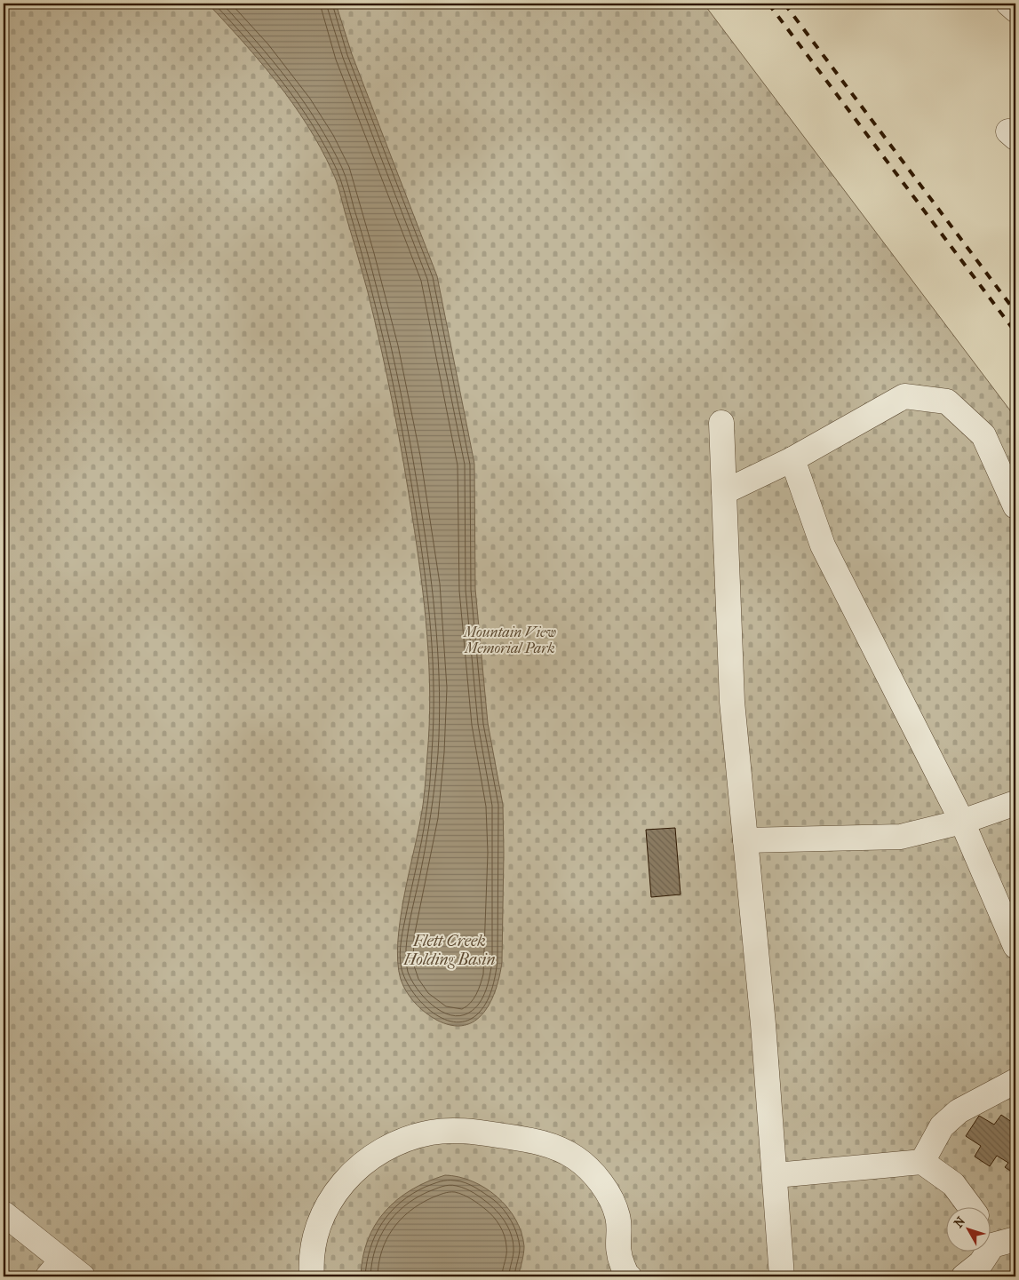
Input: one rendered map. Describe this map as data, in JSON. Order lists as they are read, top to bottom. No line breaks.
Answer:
{"water":["Flett Creek Holding Basin"],"parks":["Mountain View Memorial Park"],"north":"top left"}
